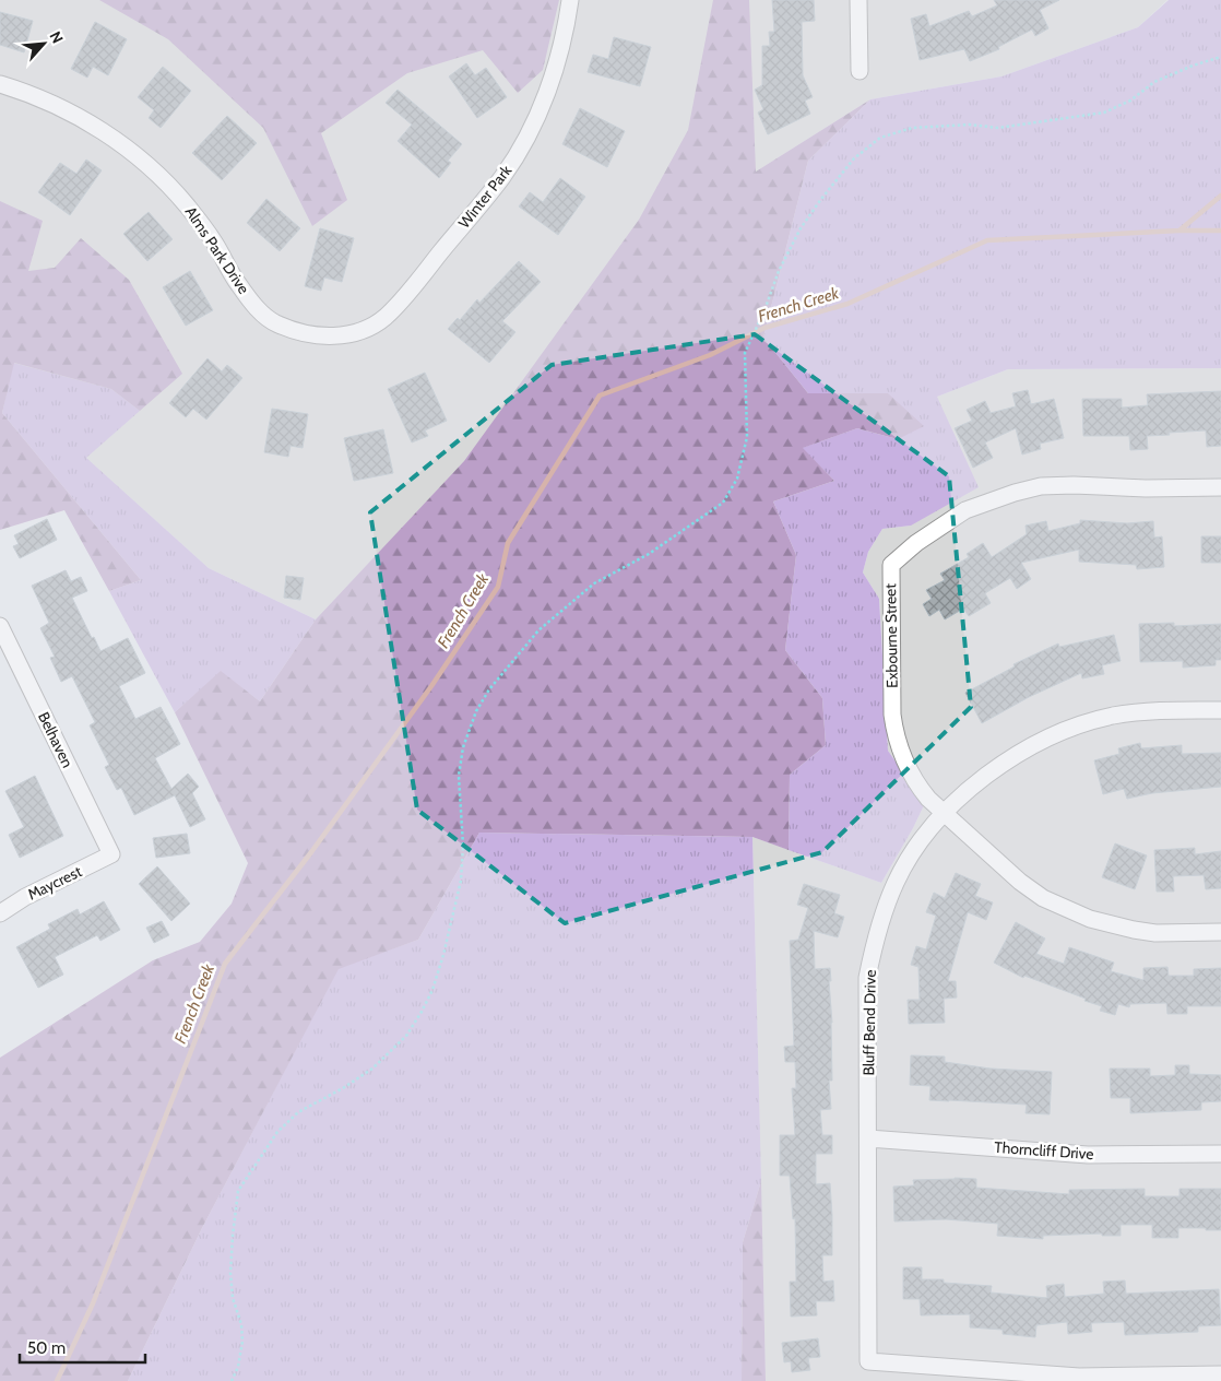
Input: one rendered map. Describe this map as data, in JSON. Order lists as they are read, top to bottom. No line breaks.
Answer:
{"streets":{"street":["Winter Park","Alms Park Drive","Exbourne Street","Belhaven","Maycrest","Bluff Bend Drive","Thorncliff Drive"]},"crossings":[["Winter Park","Alms Park Drive"],["Exbourne Street","Bluff Bend Drive"],["Belhaven","Maycrest"],["Bluff Bend Drive","Thorncliff Drive"]],"water":["French Creek"],"scale_bar":"50 m","north":"top right"}
